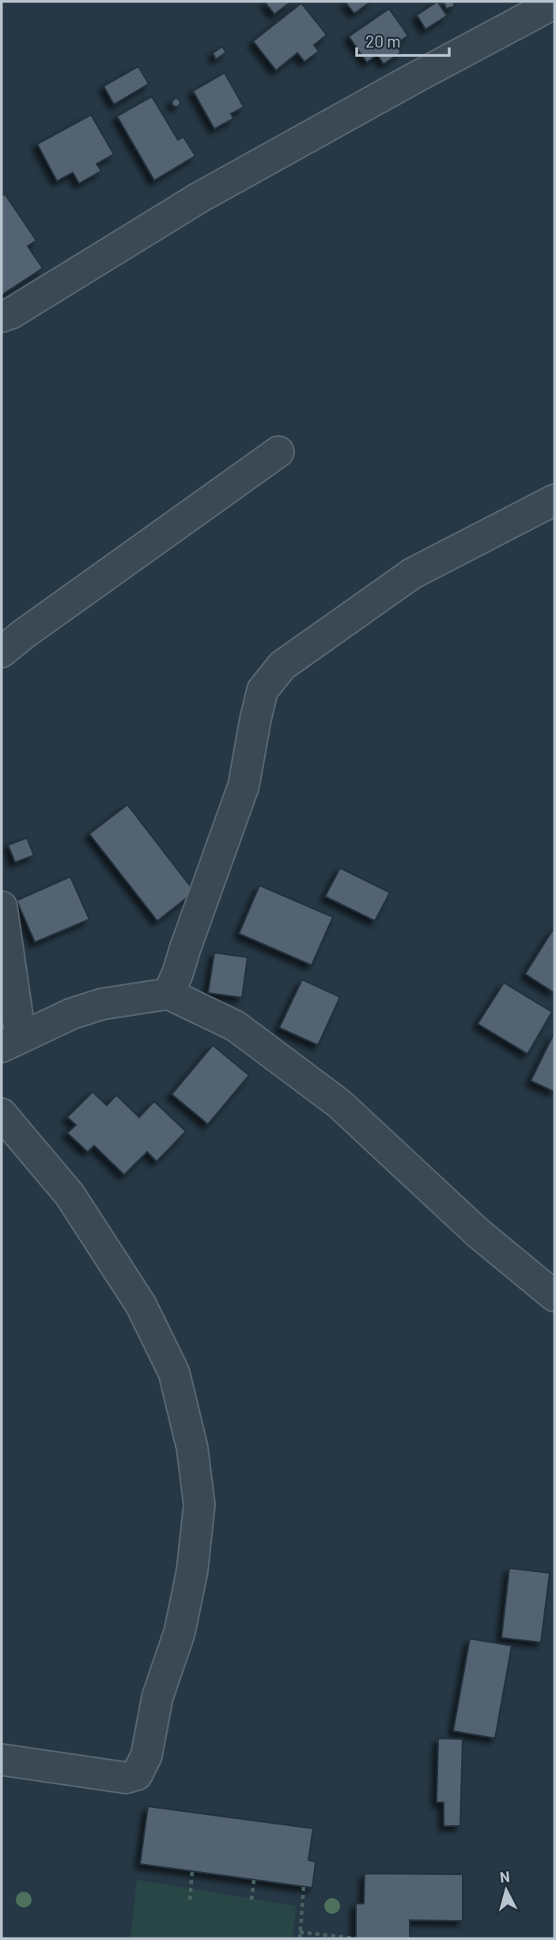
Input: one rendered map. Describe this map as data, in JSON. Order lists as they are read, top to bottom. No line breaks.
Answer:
{"scale_bar":"20 m","north":"top"}
